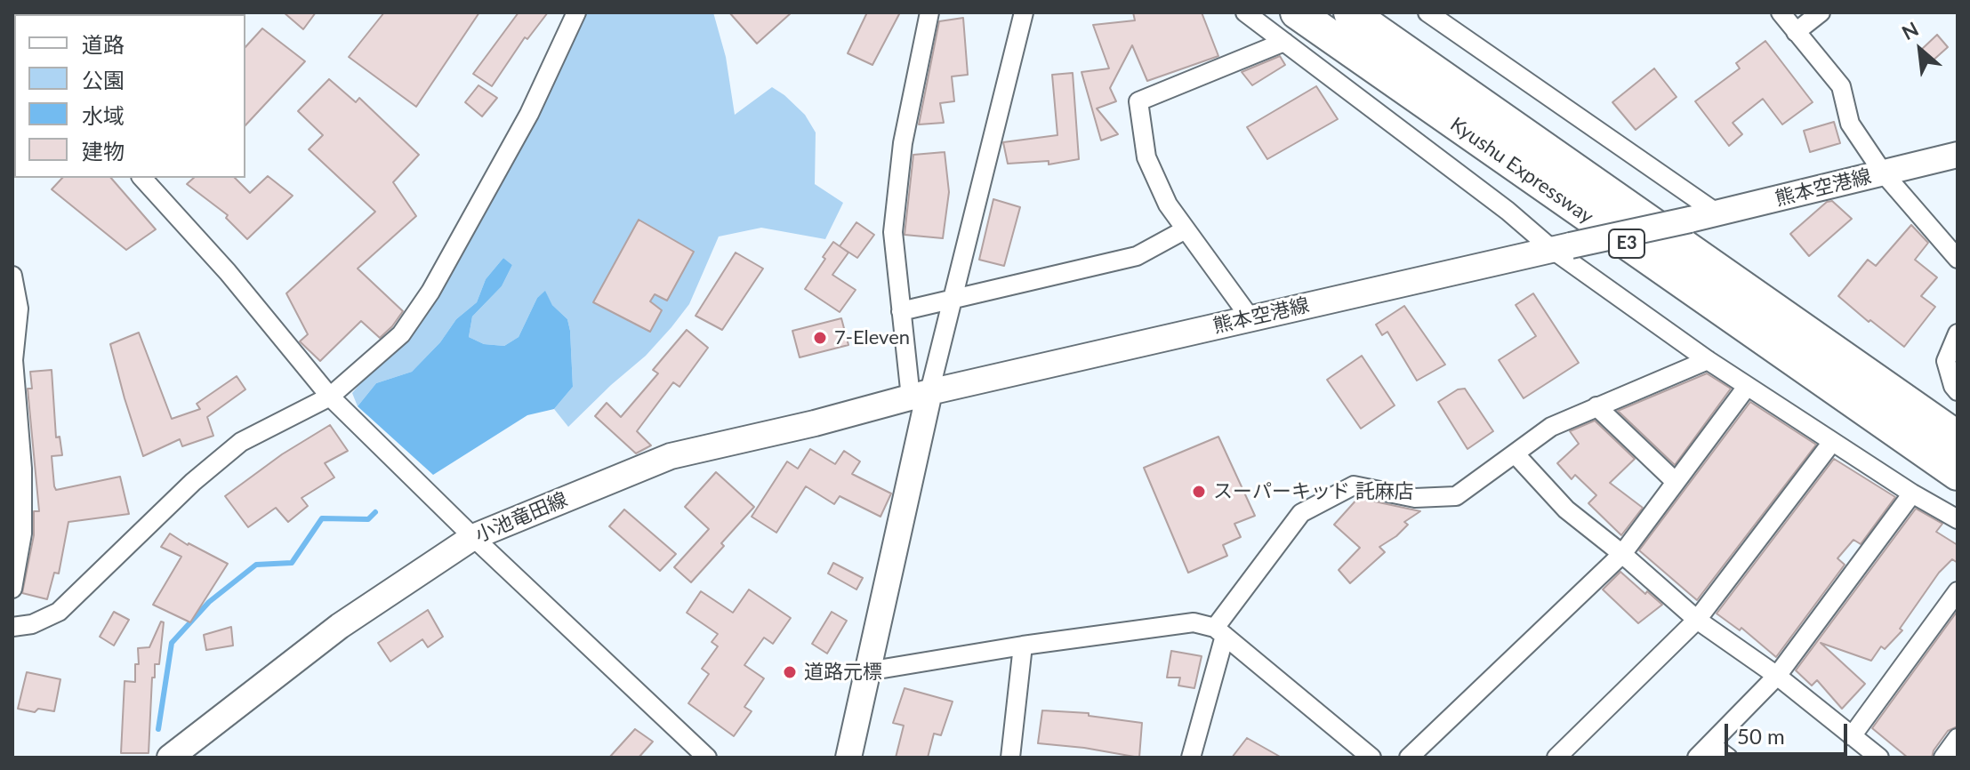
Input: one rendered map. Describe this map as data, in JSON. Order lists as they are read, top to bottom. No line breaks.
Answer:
{"streets":{"highway":["Kyushu Expressway","E3"],"main road":["熊本空港線","小池竜田線"]},"crossings":[["熊本空港線","小池竜田線"]],"places":["7-Eleven","スーパーキッド 託麻店","道路元標"],"legend":["道路","公園","水域","建物"],"scale_bar":"50 m","north":"top left"}
